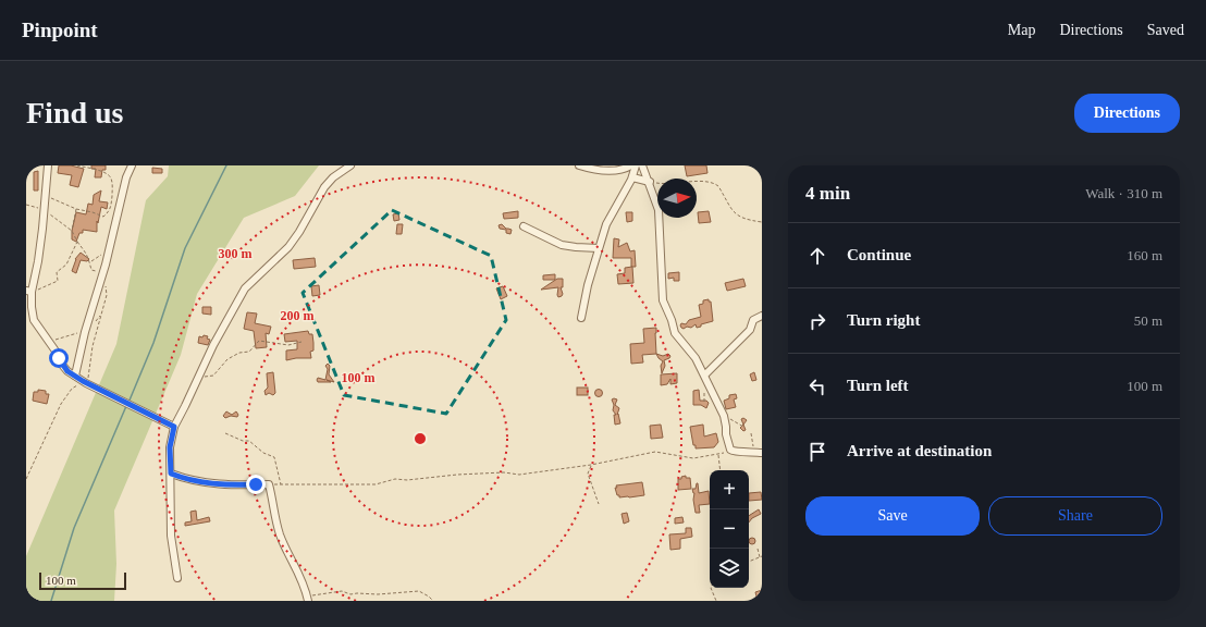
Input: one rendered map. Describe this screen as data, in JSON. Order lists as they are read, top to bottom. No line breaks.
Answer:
{"scale_bar":"100 m","north":"right","page":{"header":"Pinpoint","nav":["Map","Directions","Saved"],"buttons":["Directions",["Save","Share"]],"title":"Find us","heading":["4 min","Walk · 310 m"],"list":[["Continue","160 m"],["Turn right","50 m"],["Turn left","100 m"],"Arrive at destination"],"map_buttons":["+","−"],"scale":"100 m"},"rings":["300 m","200 m","100 m"]}
